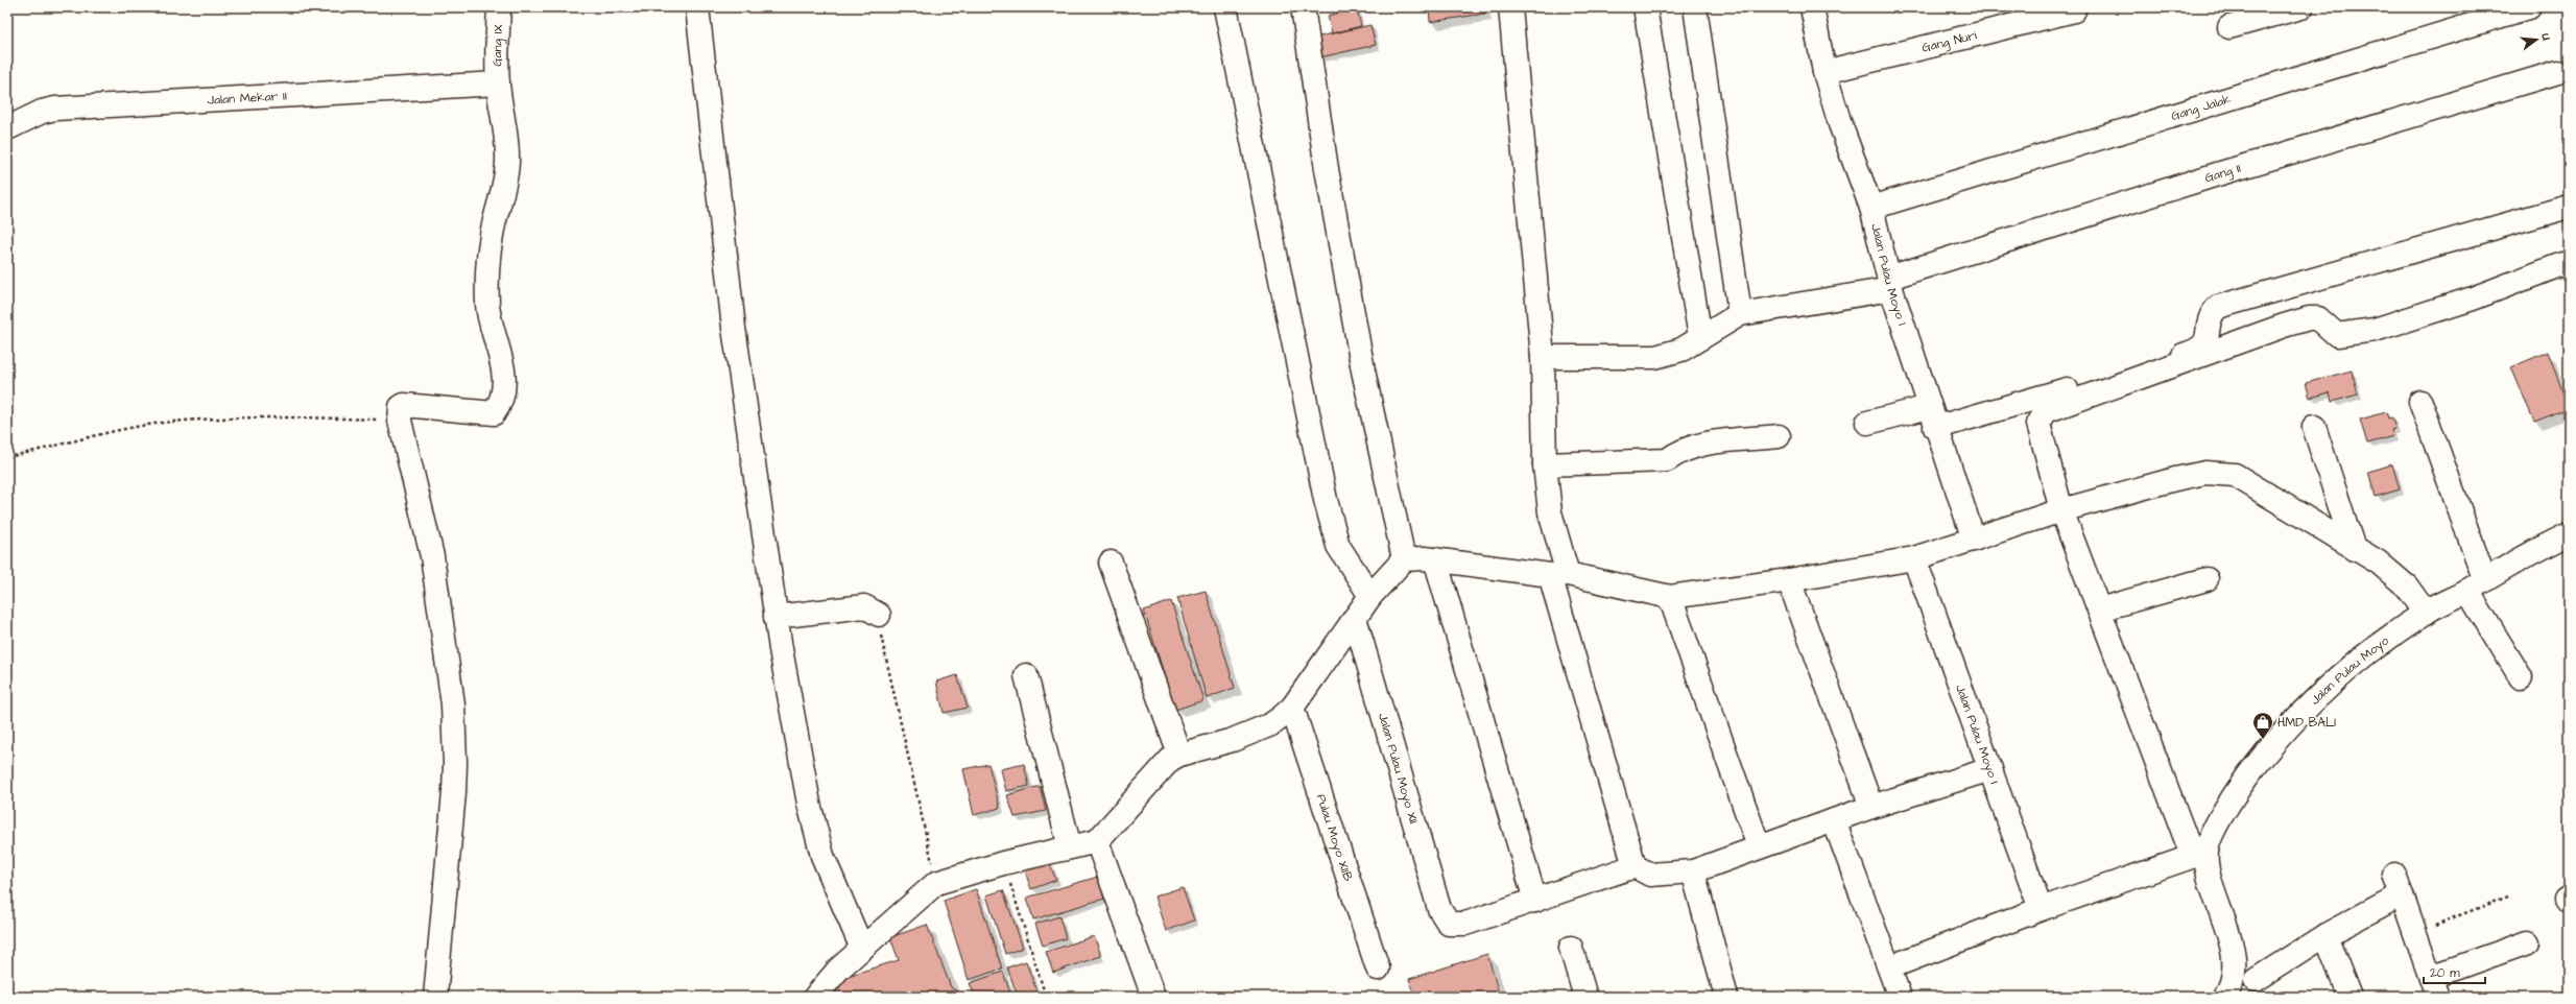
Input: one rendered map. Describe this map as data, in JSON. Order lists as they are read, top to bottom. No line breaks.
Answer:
{"streets":{"street":["Gang Nuri","Gang IX","Jalan Mekar II","Gang Jalak","Gang II","Jalan Pulau Moyo I","Jalan Pulau Moyo","Jalan Pulau Moyo XII","Pulau Moyo XIIB"]},"crossings":[["Gang Nuri","Jalan Pulau Moyo I"],["Gang IX","Jalan Mekar II"],["Gang Jalak","Jalan Pulau Moyo I"],["Gang II","Jalan Pulau Moyo I"]],"places":{"shop":["HMD BALI"]},"scale_bar":"20 m","north":"right"}
